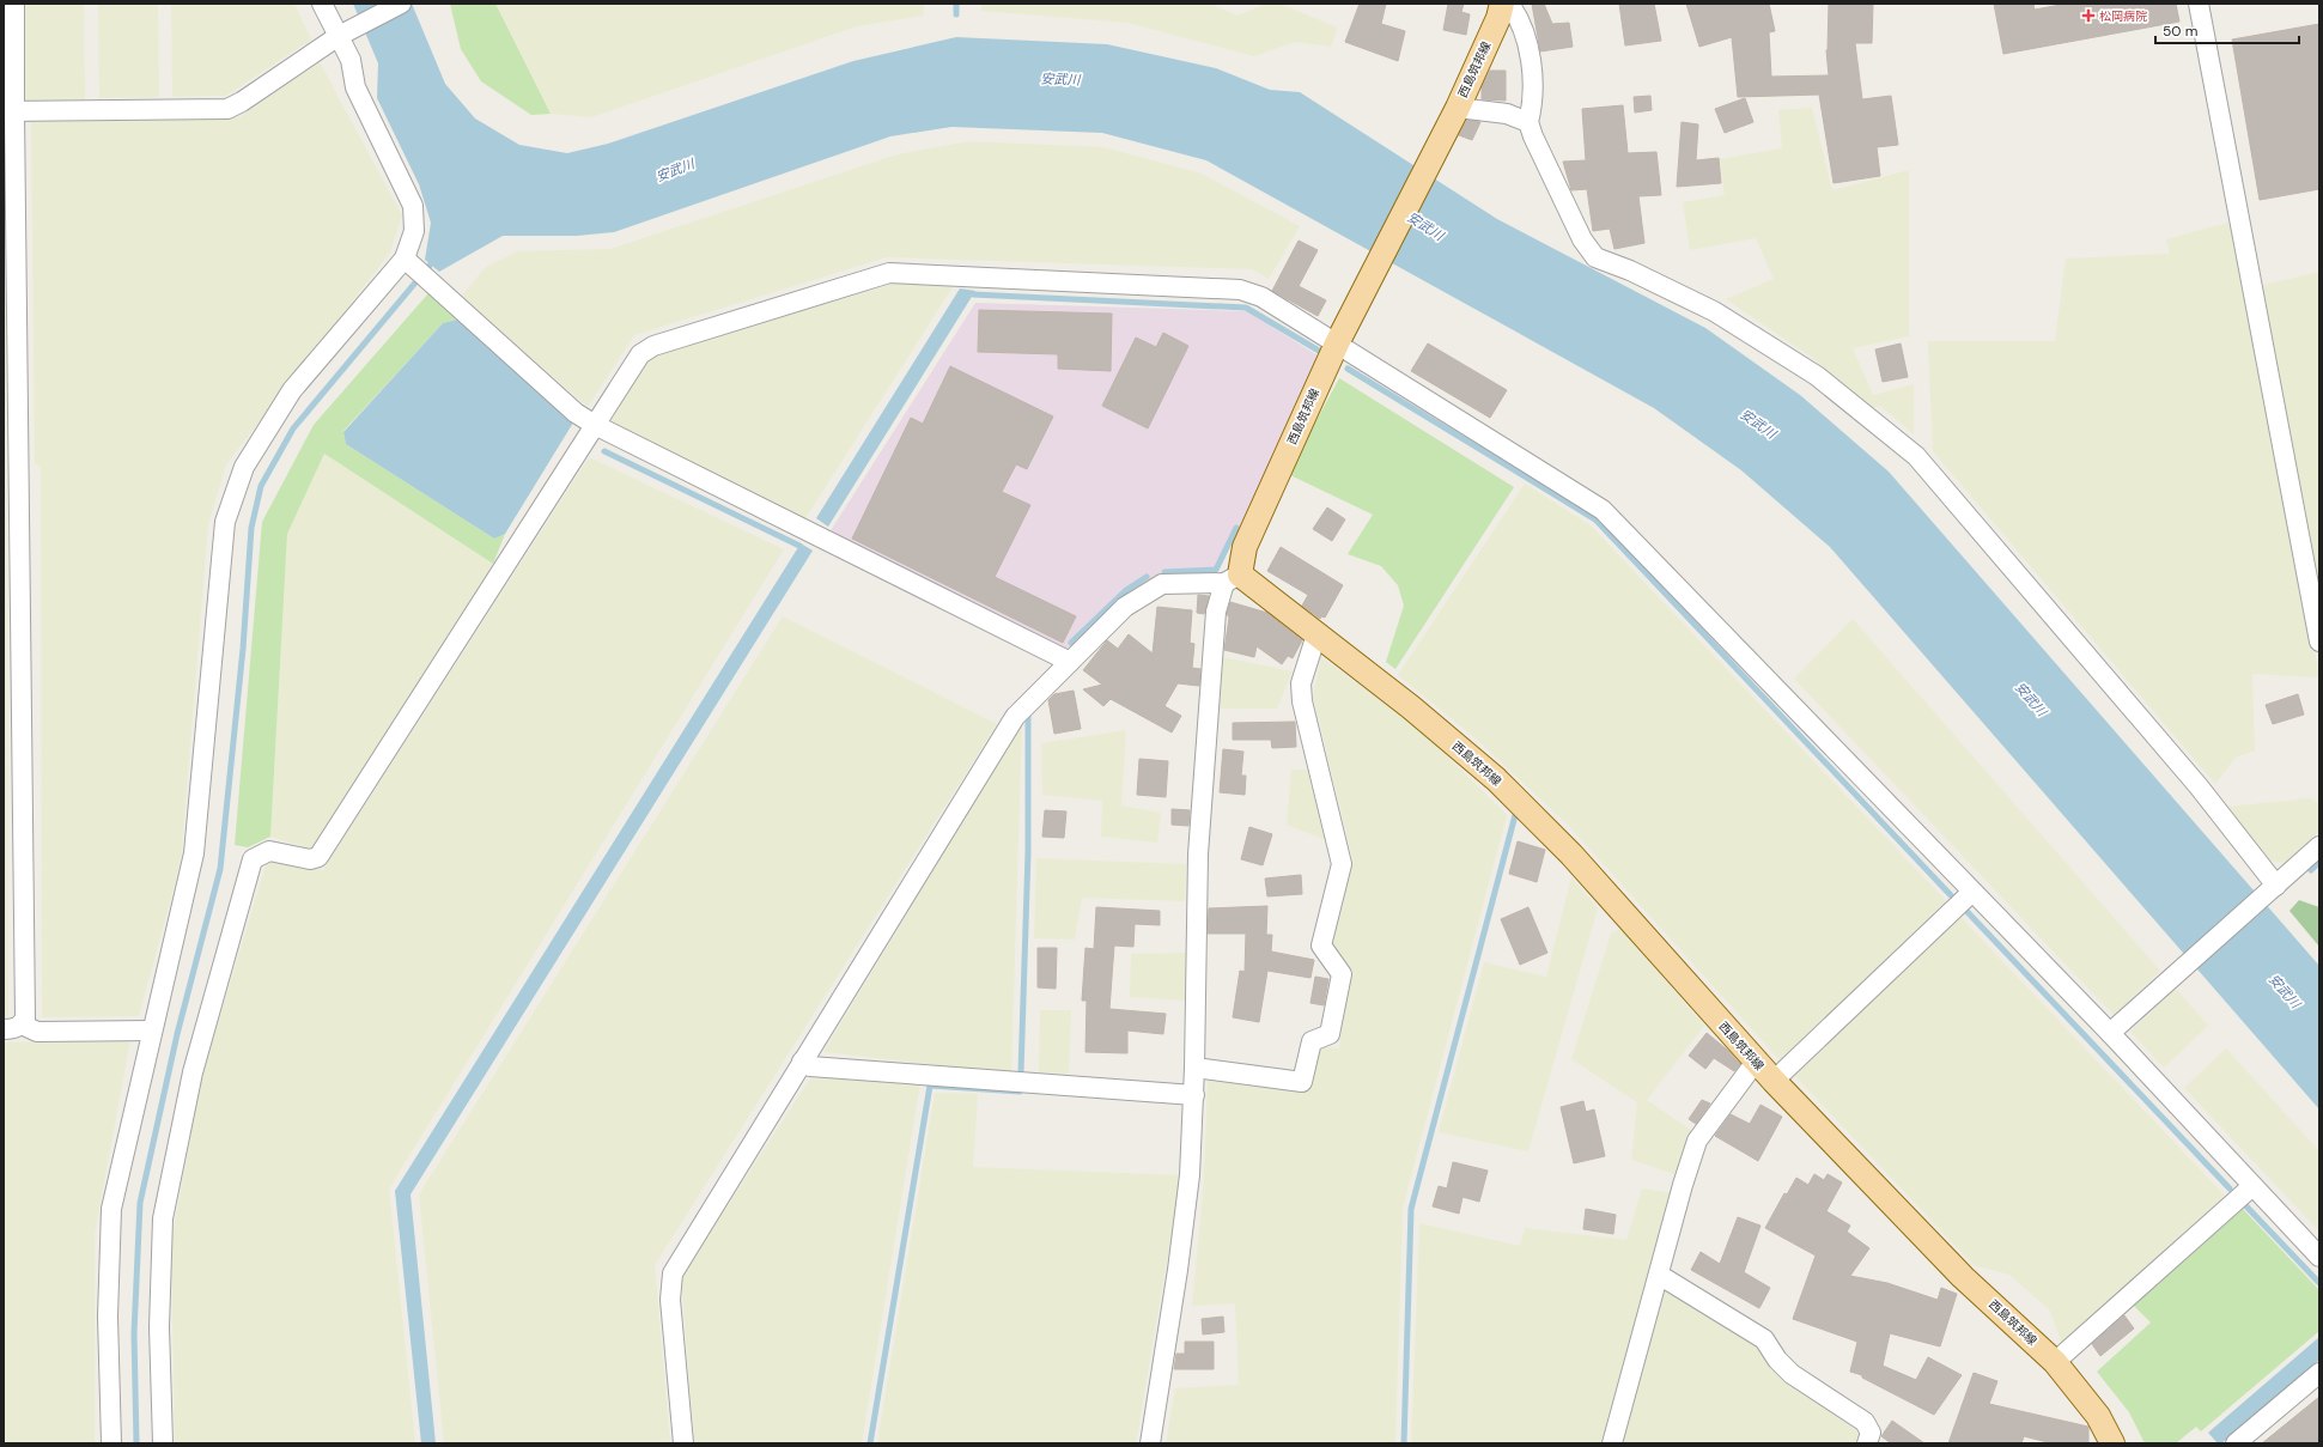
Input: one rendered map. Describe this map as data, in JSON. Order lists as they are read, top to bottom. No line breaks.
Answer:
{"streets":{"main road":["西島筑邦線"]},"water":["安武川"],"places":{"health":["松岡病院"]},"scale_bar":"50 m"}
